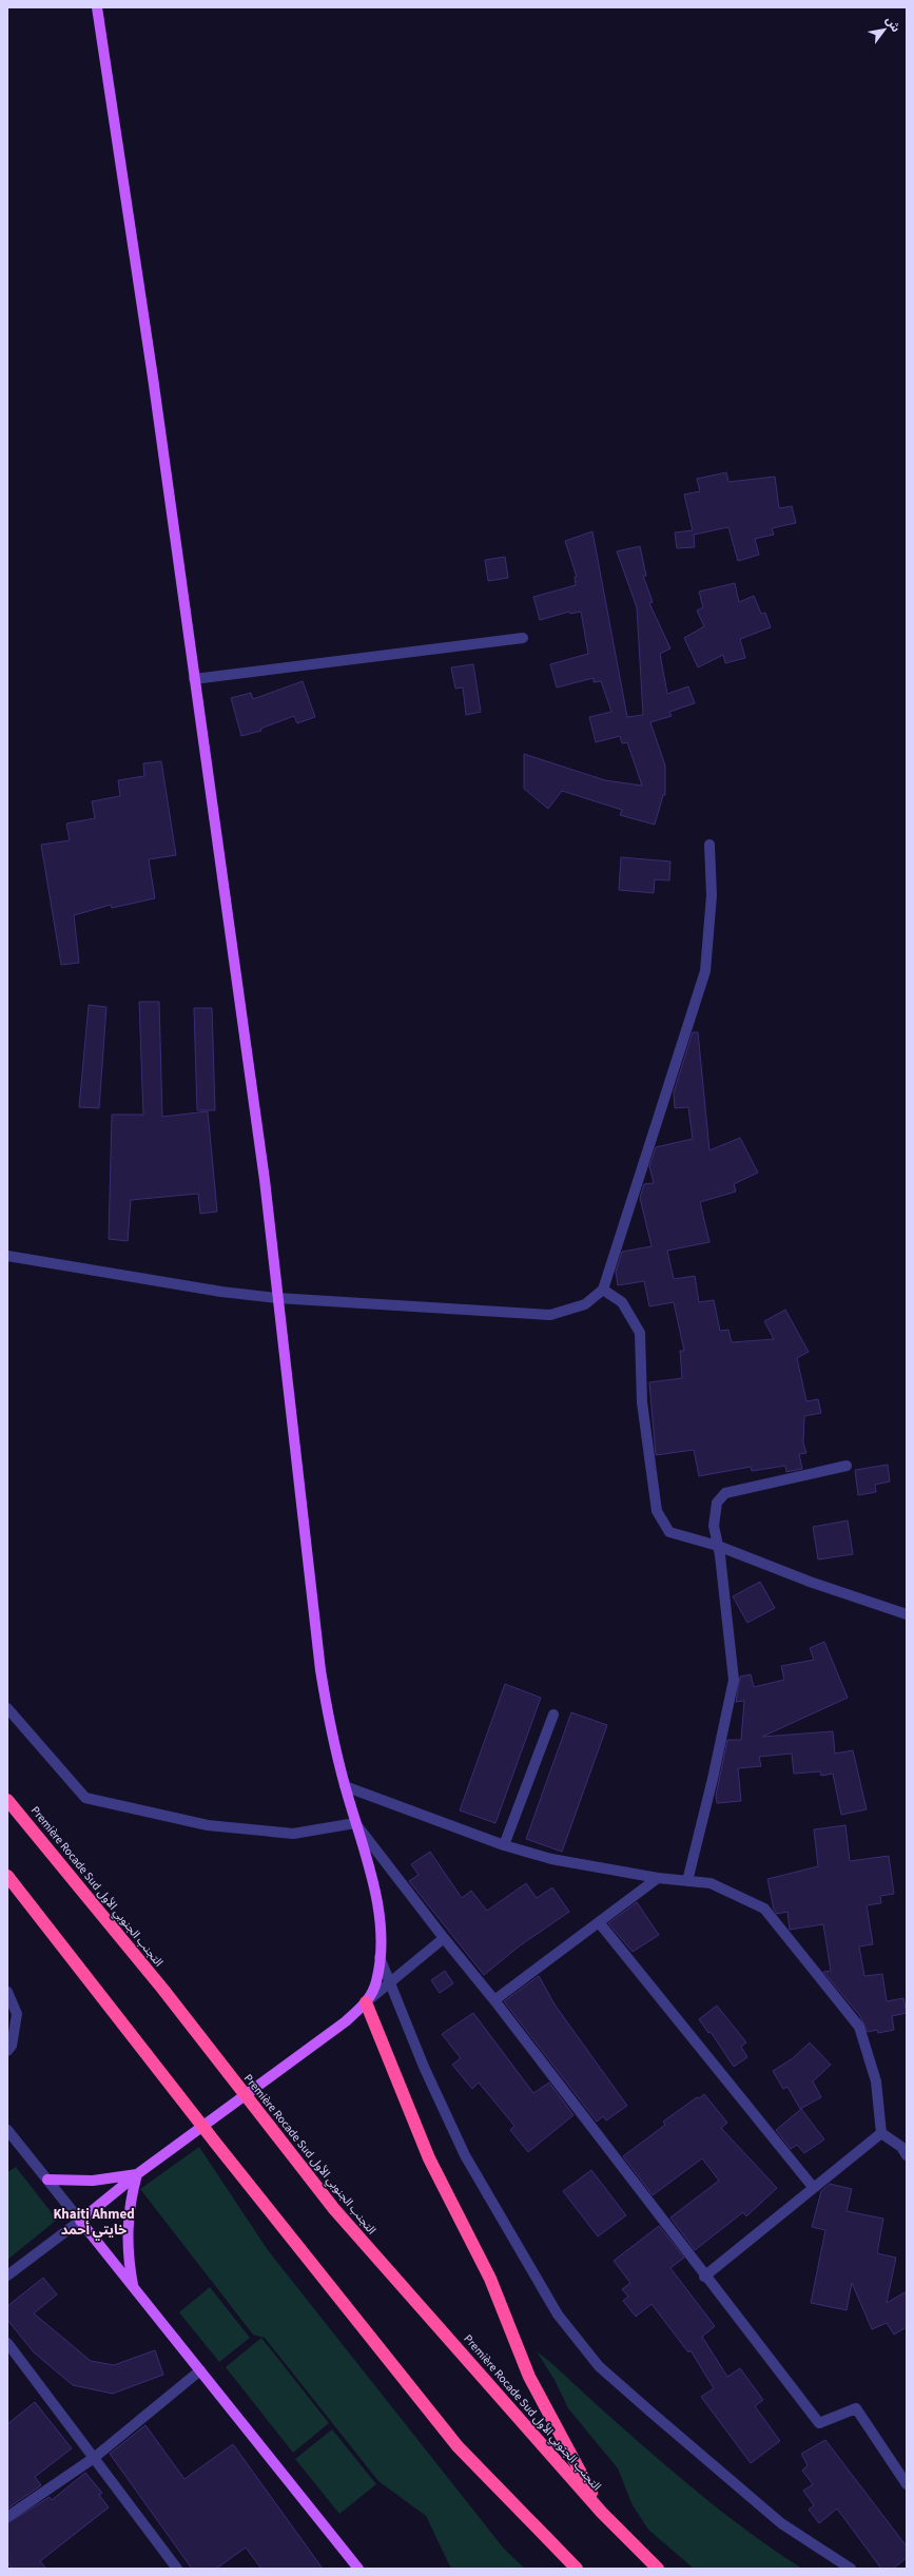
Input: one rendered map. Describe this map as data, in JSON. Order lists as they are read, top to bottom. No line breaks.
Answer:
{"streets":{"highway":["Première Rocade Sud التجنب الجنوبي الأول"]},"districts":["Khaiti Ahmed خايتي أحمد"],"north":"top right"}
